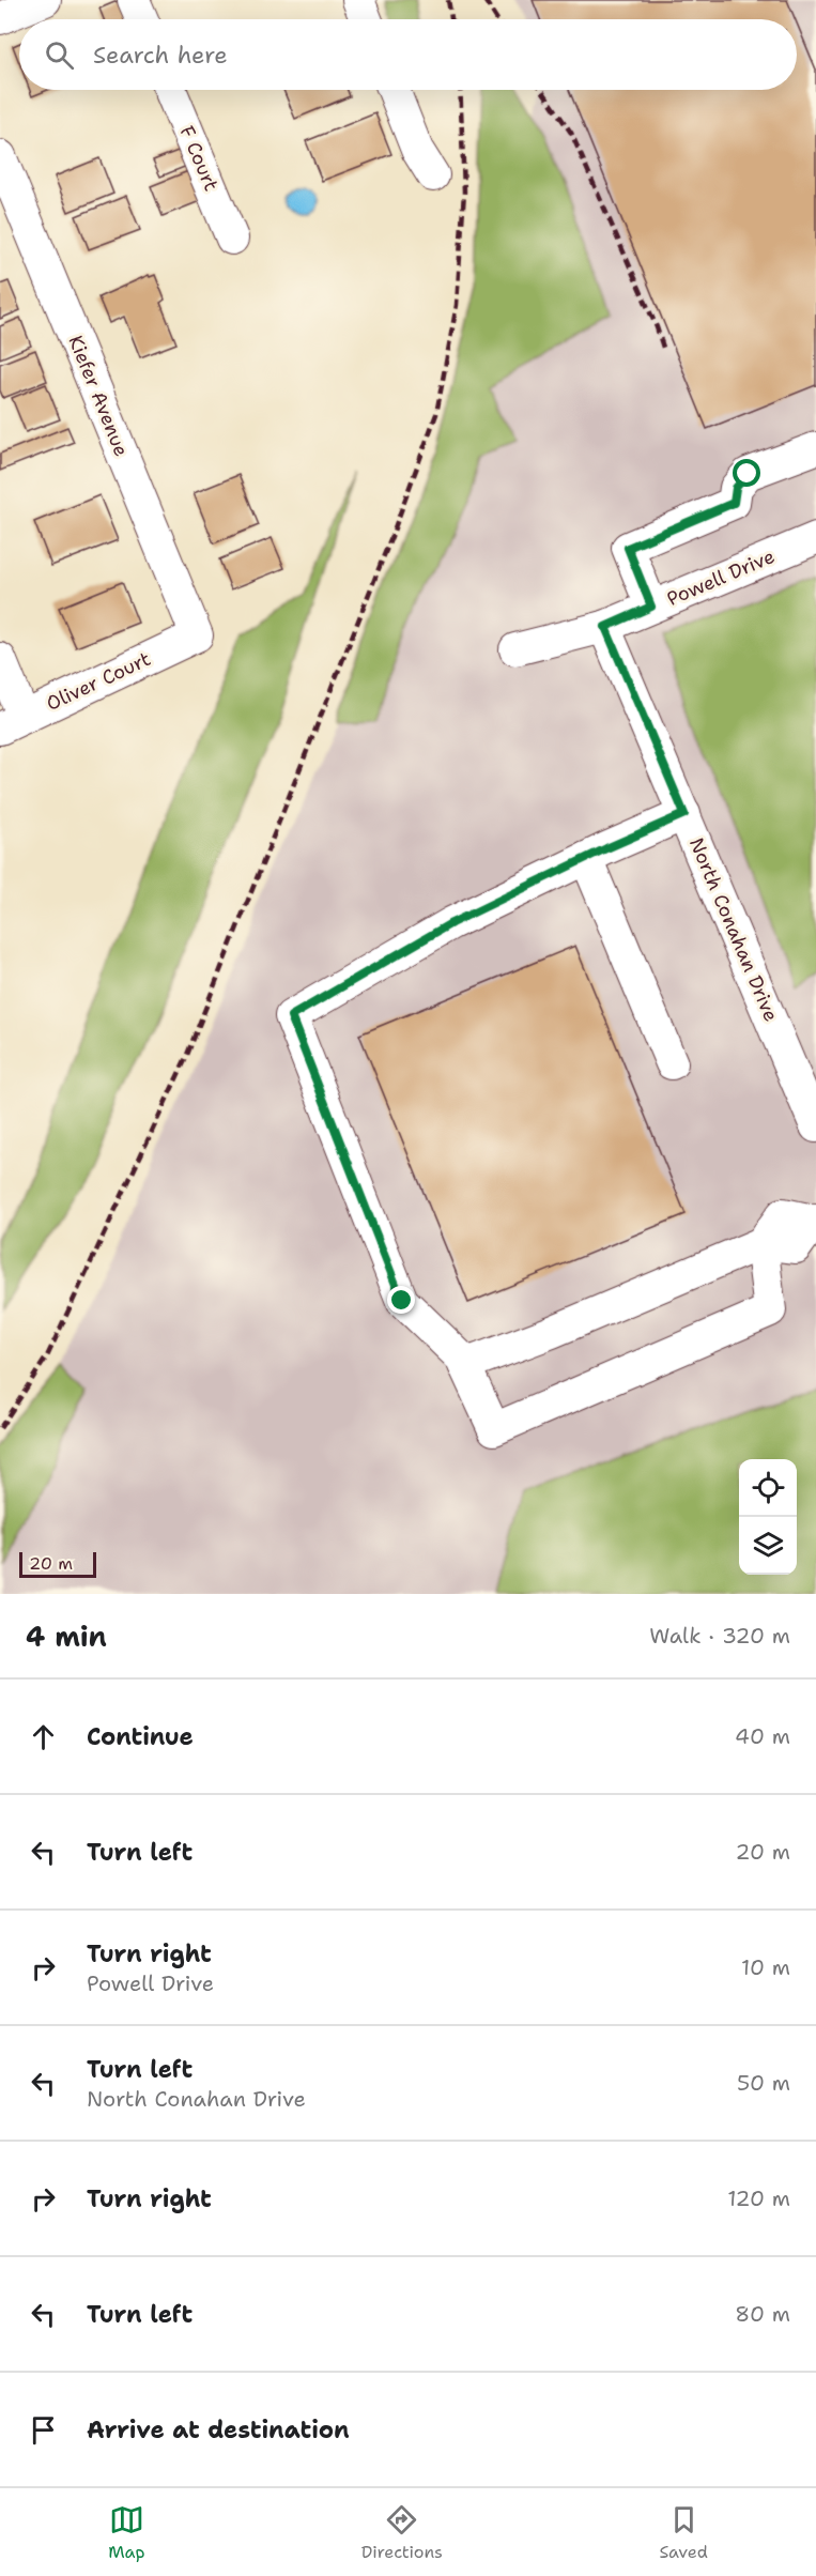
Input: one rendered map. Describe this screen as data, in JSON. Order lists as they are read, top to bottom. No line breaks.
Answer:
{"streets":{"street":["F Court","Kiefer Avenue","Powell Drive","Oliver Court","North Conahan Drive"]},"crossings":[["Kiefer Avenue","Oliver Court"],["Powell Drive","North Conahan Drive"]],"scale_bar":"20 m","page":{"search":"Search here","scale":"20 m","heading":["4 min","Walk · 320 m"],"list":[["Continue","40 m"],["Turn left","20 m"],["Turn right","Powell Drive","10 m"],["Turn left","North Conahan Drive","50 m"],["Turn right","120 m"],["Turn left","80 m"],"Arrive at destination"],"nav":["Map","Directions","Saved"]}}
